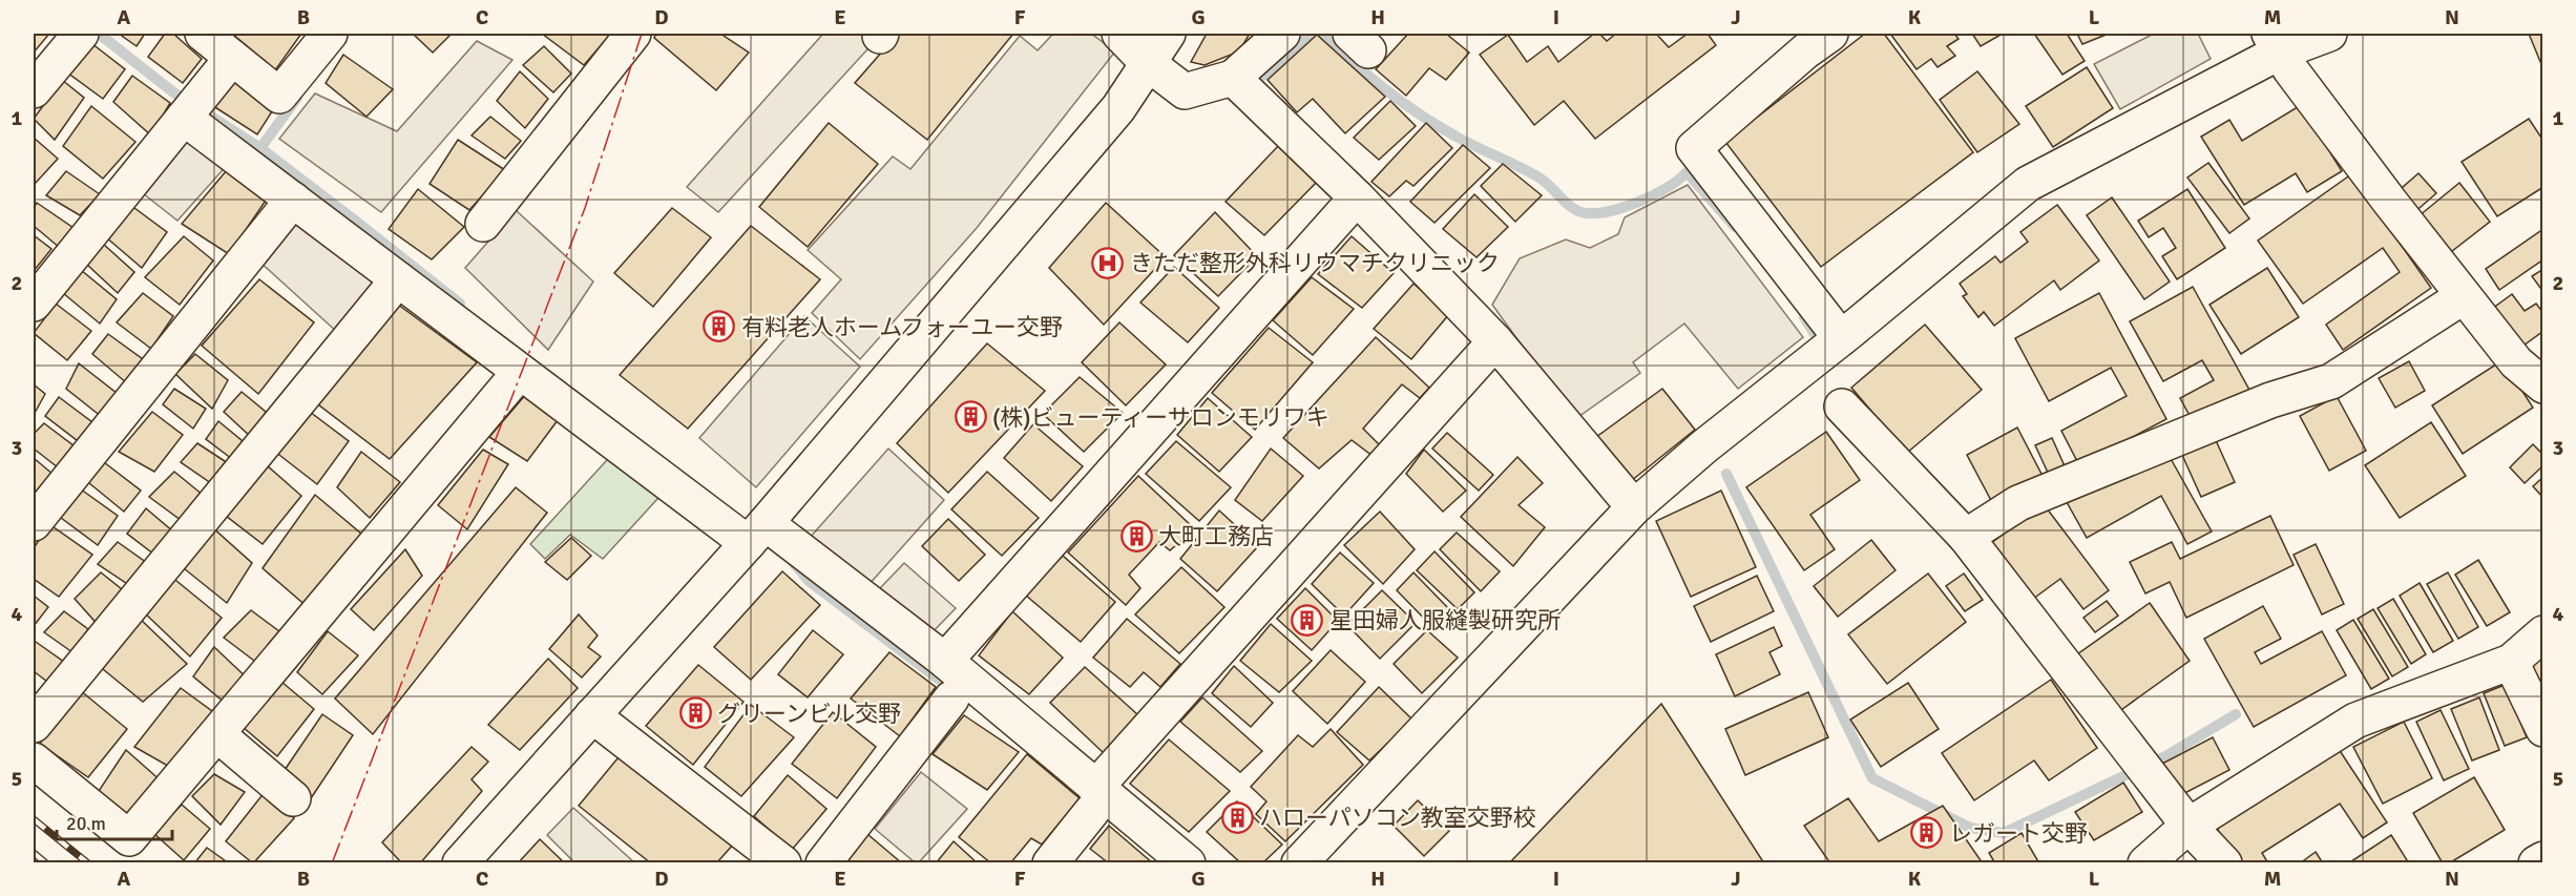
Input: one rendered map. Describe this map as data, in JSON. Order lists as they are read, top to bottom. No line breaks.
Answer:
{"places":{"hospital":["きただ整形外科リウマチクリニック"],"building":["有料老人ホームフォーユー交野","(株)ビューティーサロンモリワキ","大町工務店","星田婦人服縫製研究所","グリーンビル交野","ハローパソコン教室交野校","レガート交野"]},"scale_bar":"20 m","grid":{"columns":["A","B","C","D","E","F","G","H","I","J","K","L","M","N"],"rows":["1","2","3","4","5"]}}
